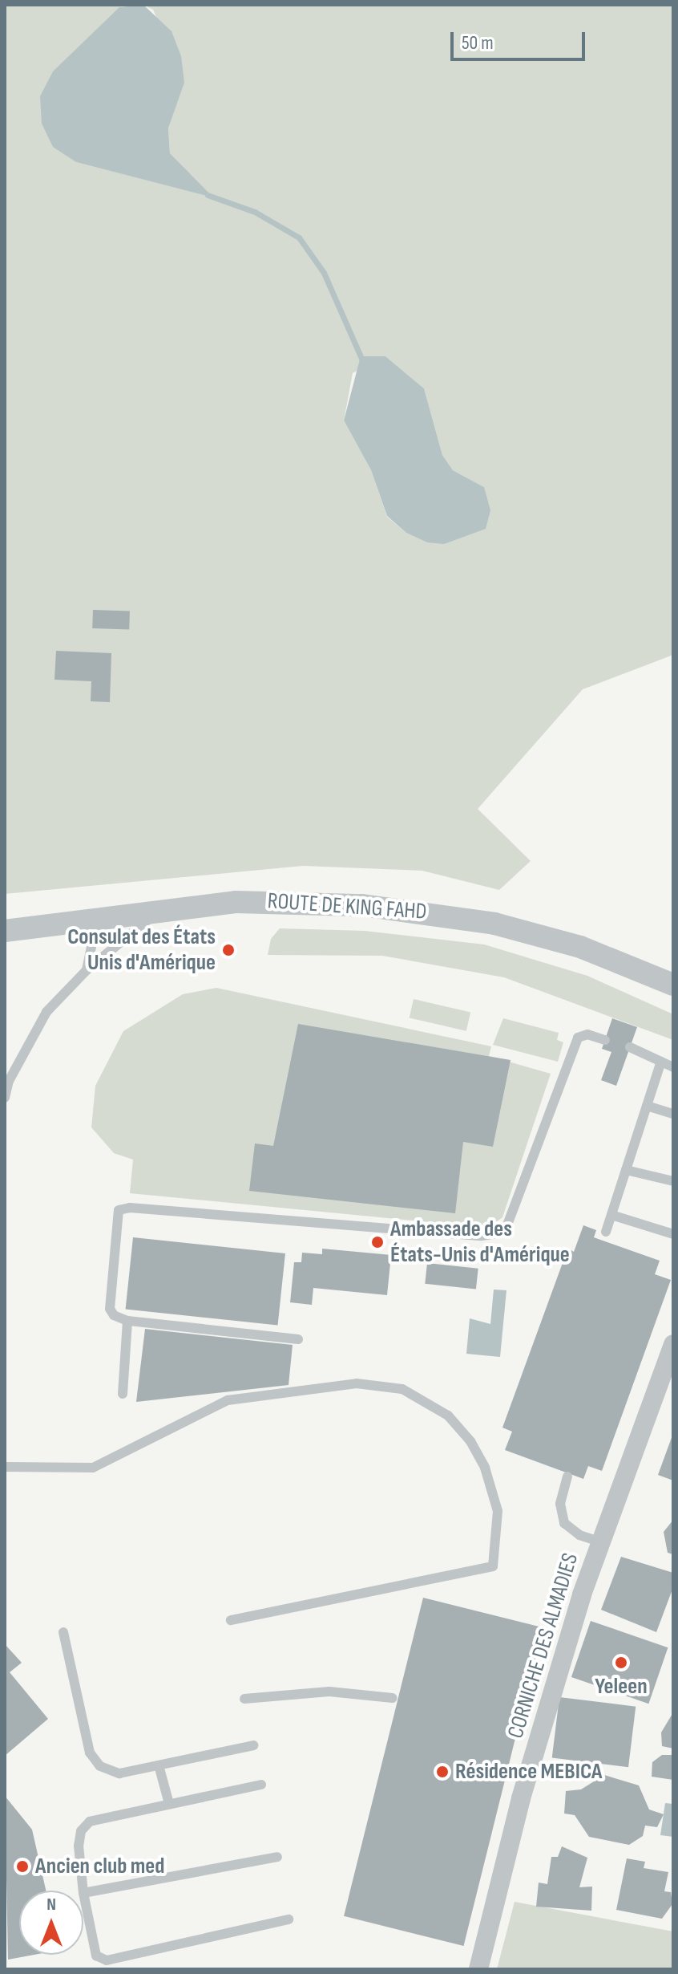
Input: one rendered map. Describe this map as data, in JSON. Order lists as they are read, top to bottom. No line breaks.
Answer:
{"streets":{"street":["ROUTE DE KING FAHD","CORNICHE DES ALMADIES"]},"places":["Consulat des États Unis d'Amérique","Ambassade des États-Unis d'Amérique","Yeleen","Résidence MEBICA","Ancien club med"],"scale_bar":"50 m","north":"top"}
